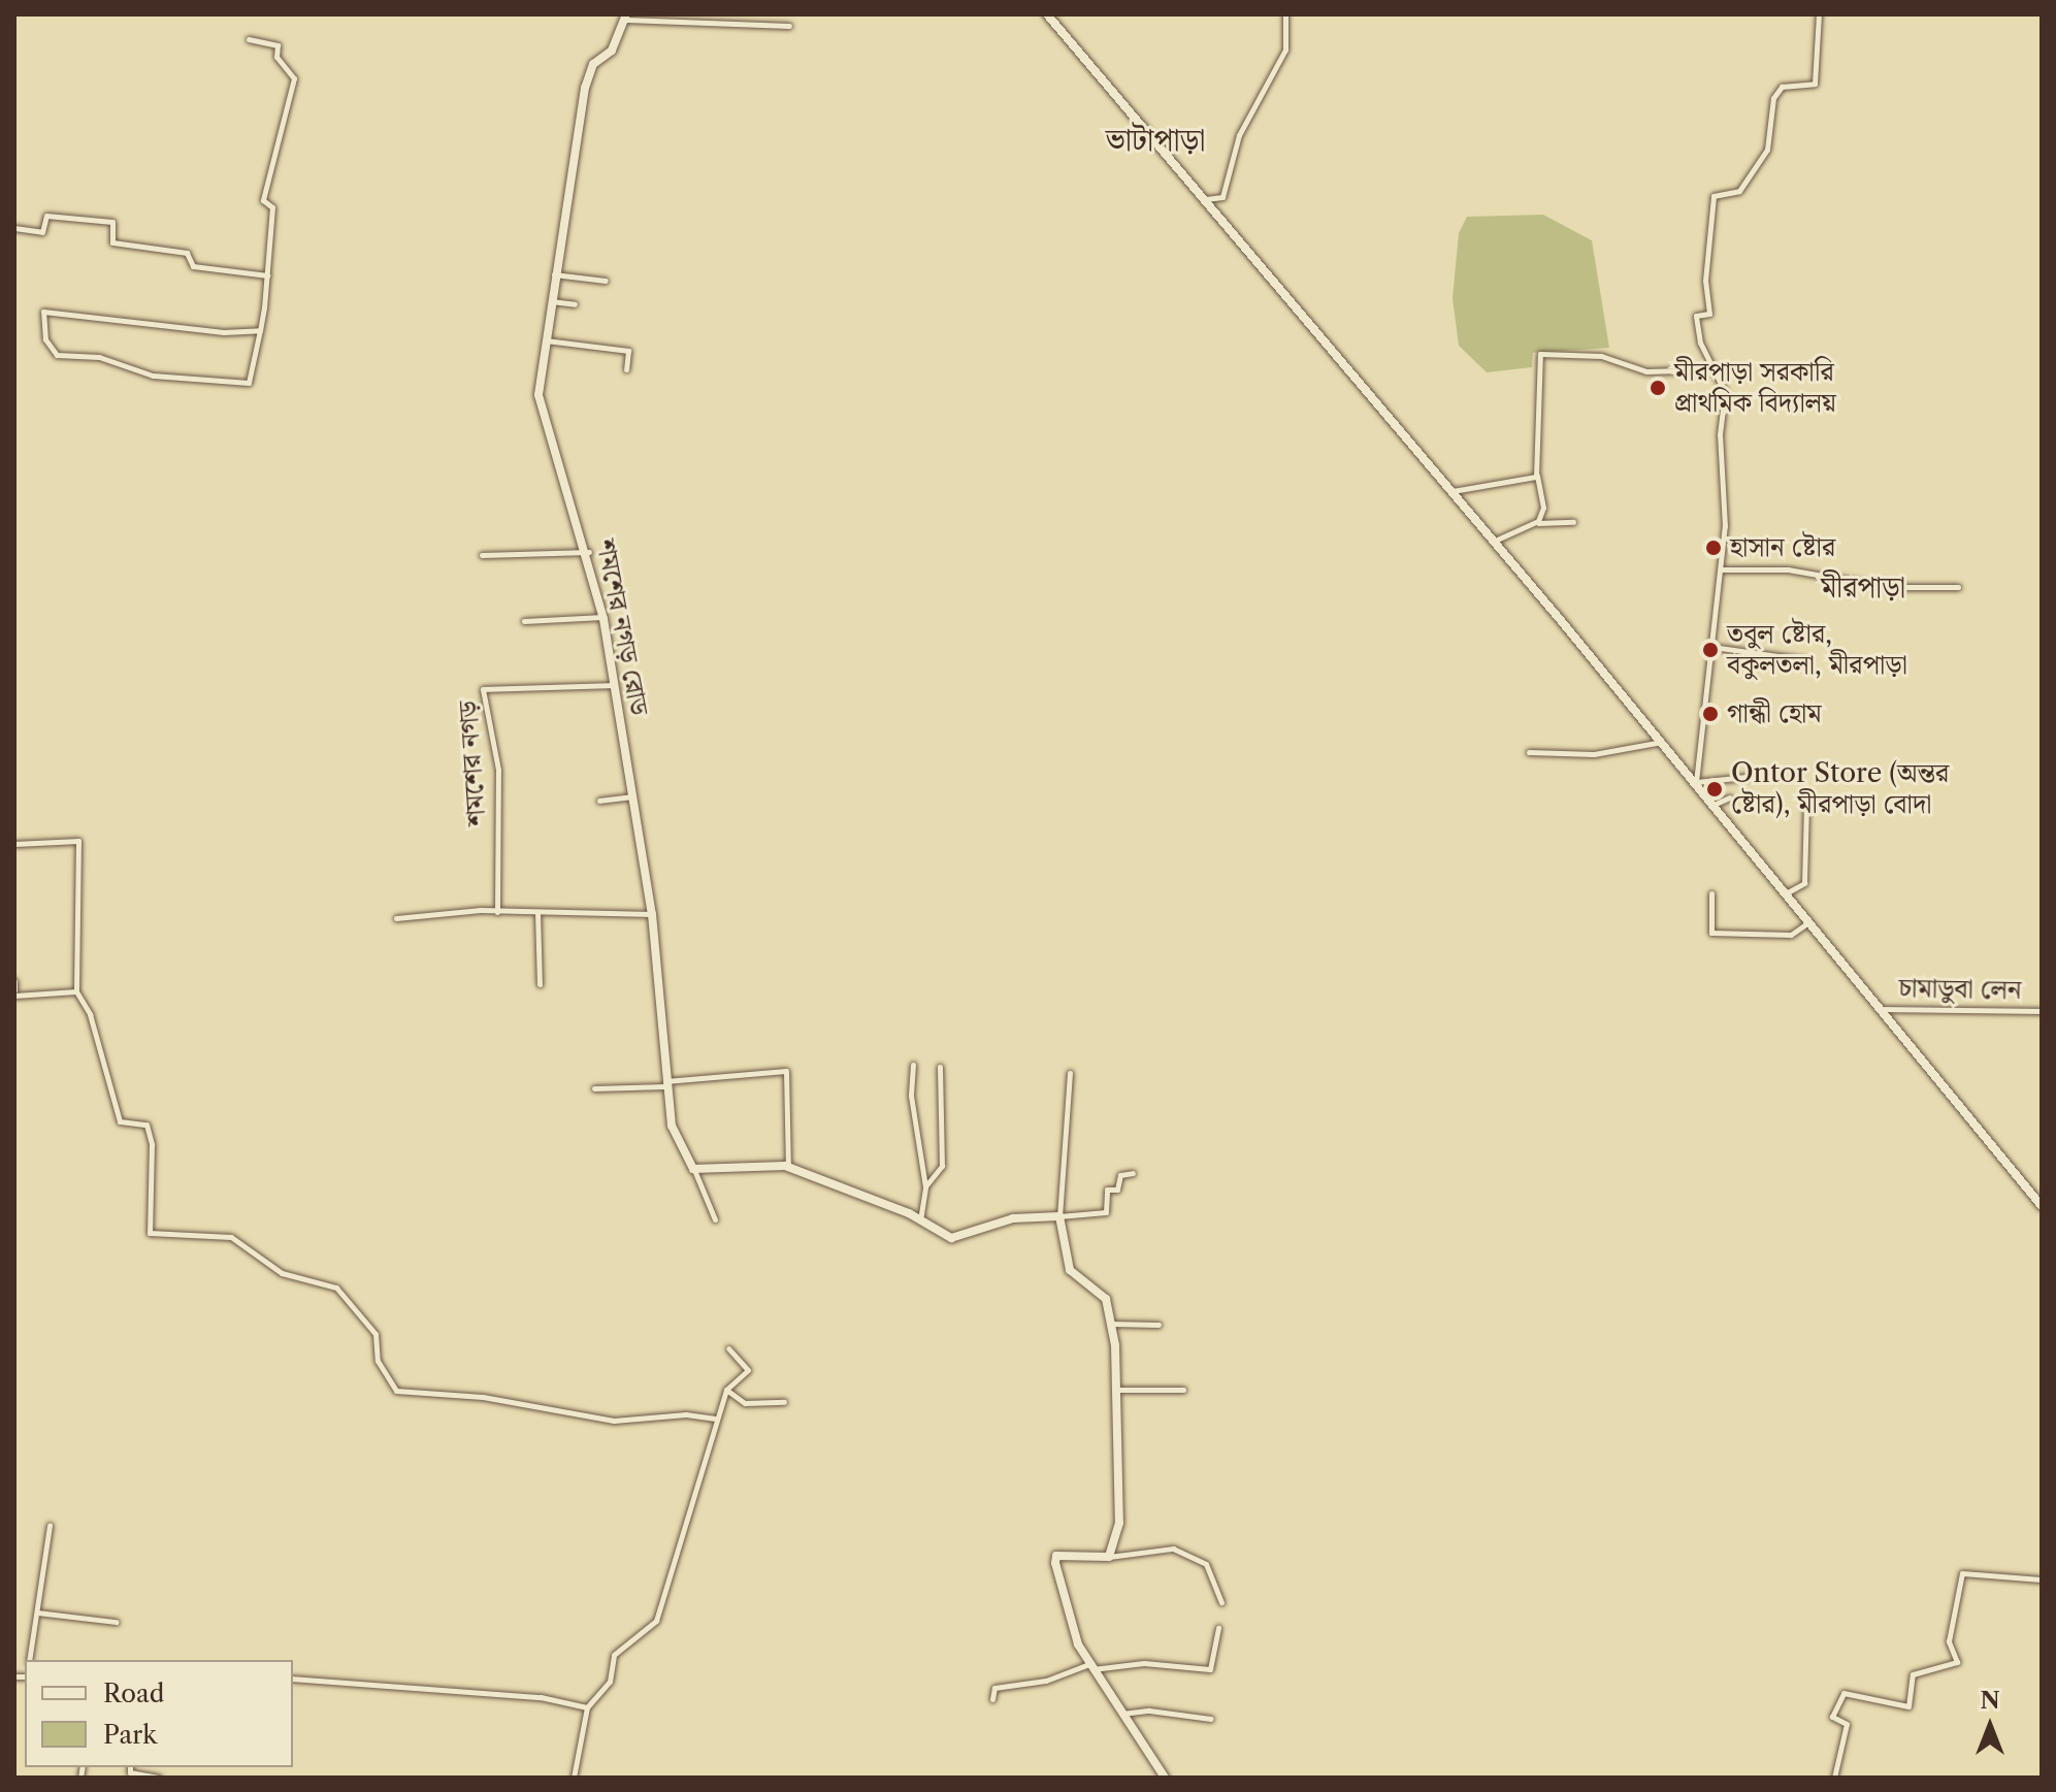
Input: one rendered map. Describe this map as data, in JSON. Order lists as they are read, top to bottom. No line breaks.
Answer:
{"streets":{"street":["শমশের নগড় রোড","শমশের নগড়","চামাডুবা লেন"]},"crossings":[["শমশের নগড় রোড","শমশের নগড়"]],"districts":["ভাটাপাড়া","মীরপাড়া"],"places":["মীরপাড়া সরকারি প্রাথমিক বিদ্যালয়","হাসান ষ্টোর","তবুল ষ্টোর, বকুলতলা, মীরপাড়া","গান্ধী হোম","Ontor Store (অন্তর ষ্টোর), মীরপাড়া বোদা"],"legend":["Road","Park"],"north":"top"}
